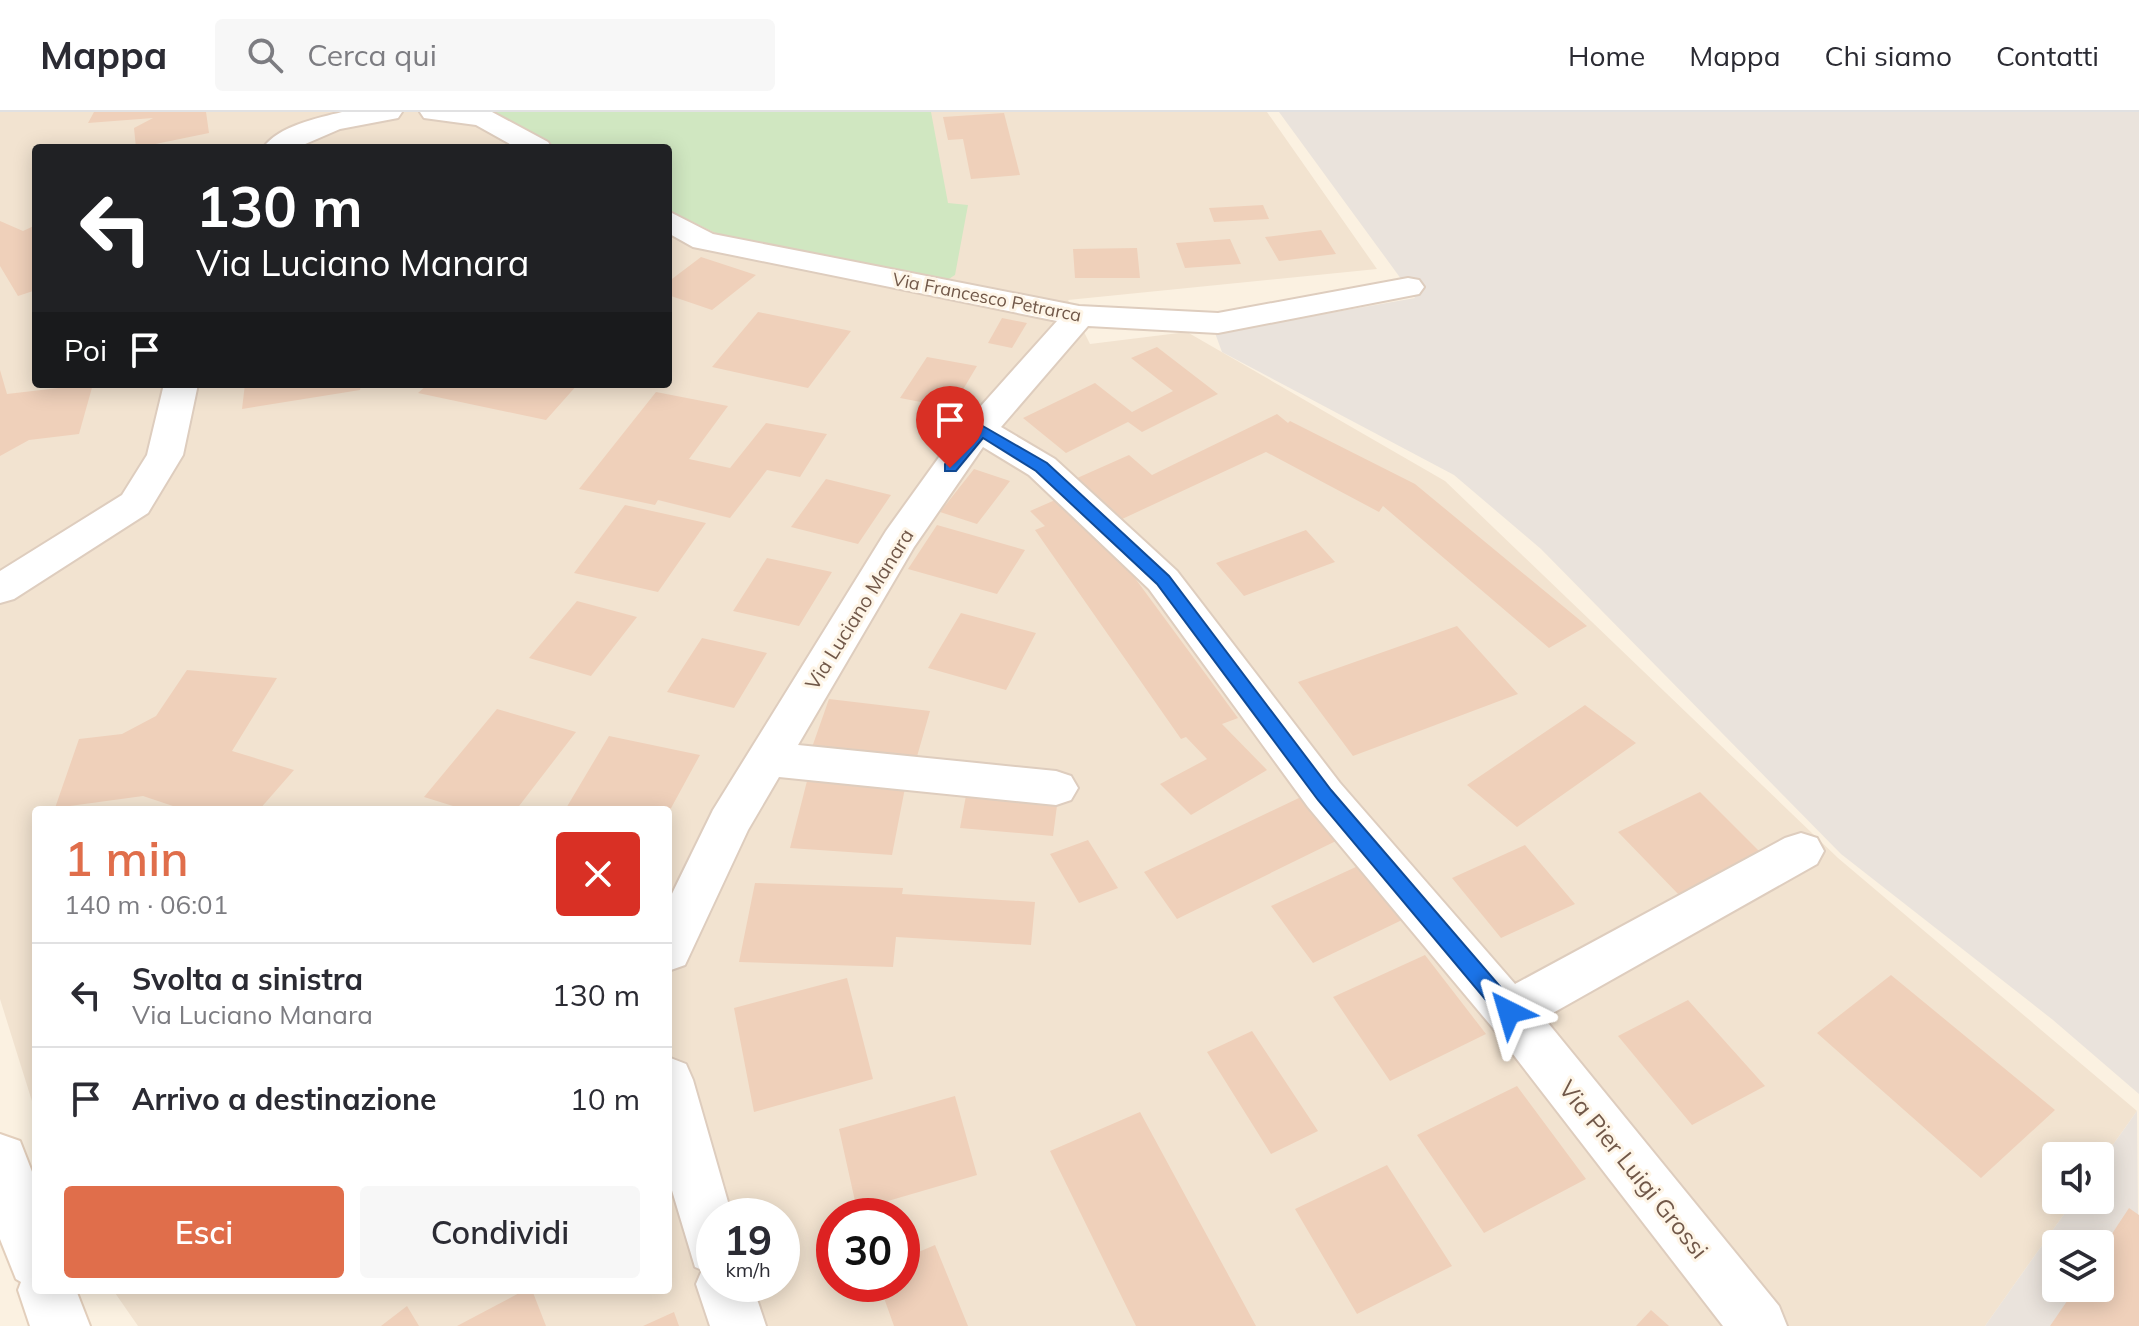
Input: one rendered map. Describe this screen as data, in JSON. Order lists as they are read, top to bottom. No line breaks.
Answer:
{"streets":{"street":["Via Francesco Petrarca","Via Luciano Manara","Via Pier Luigi Grossi"]},"crossings":[["Via Francesco Petrarca","Via Luciano Manara"],["Via Luciano Manara","Via Pier Luigi Grossi"]],"page":{"header":"Mappa","search":"Cerca qui","nav":["Home","Mappa","Chi siamo","Contatti"],"turn":["130 m","Via Luciano Manara"],"then":"Poi","heading":["1 min","140 m · 06:01"],"list":[{"name":"Svolta a sinistra","note":"Via Luciano Manara","value":"130 m"},{"name":"Arrivo a destinazione","value":"10 m"}],"buttons":["Esci","Condividi"],"speed":"19 km/h","limit":"30"}}
